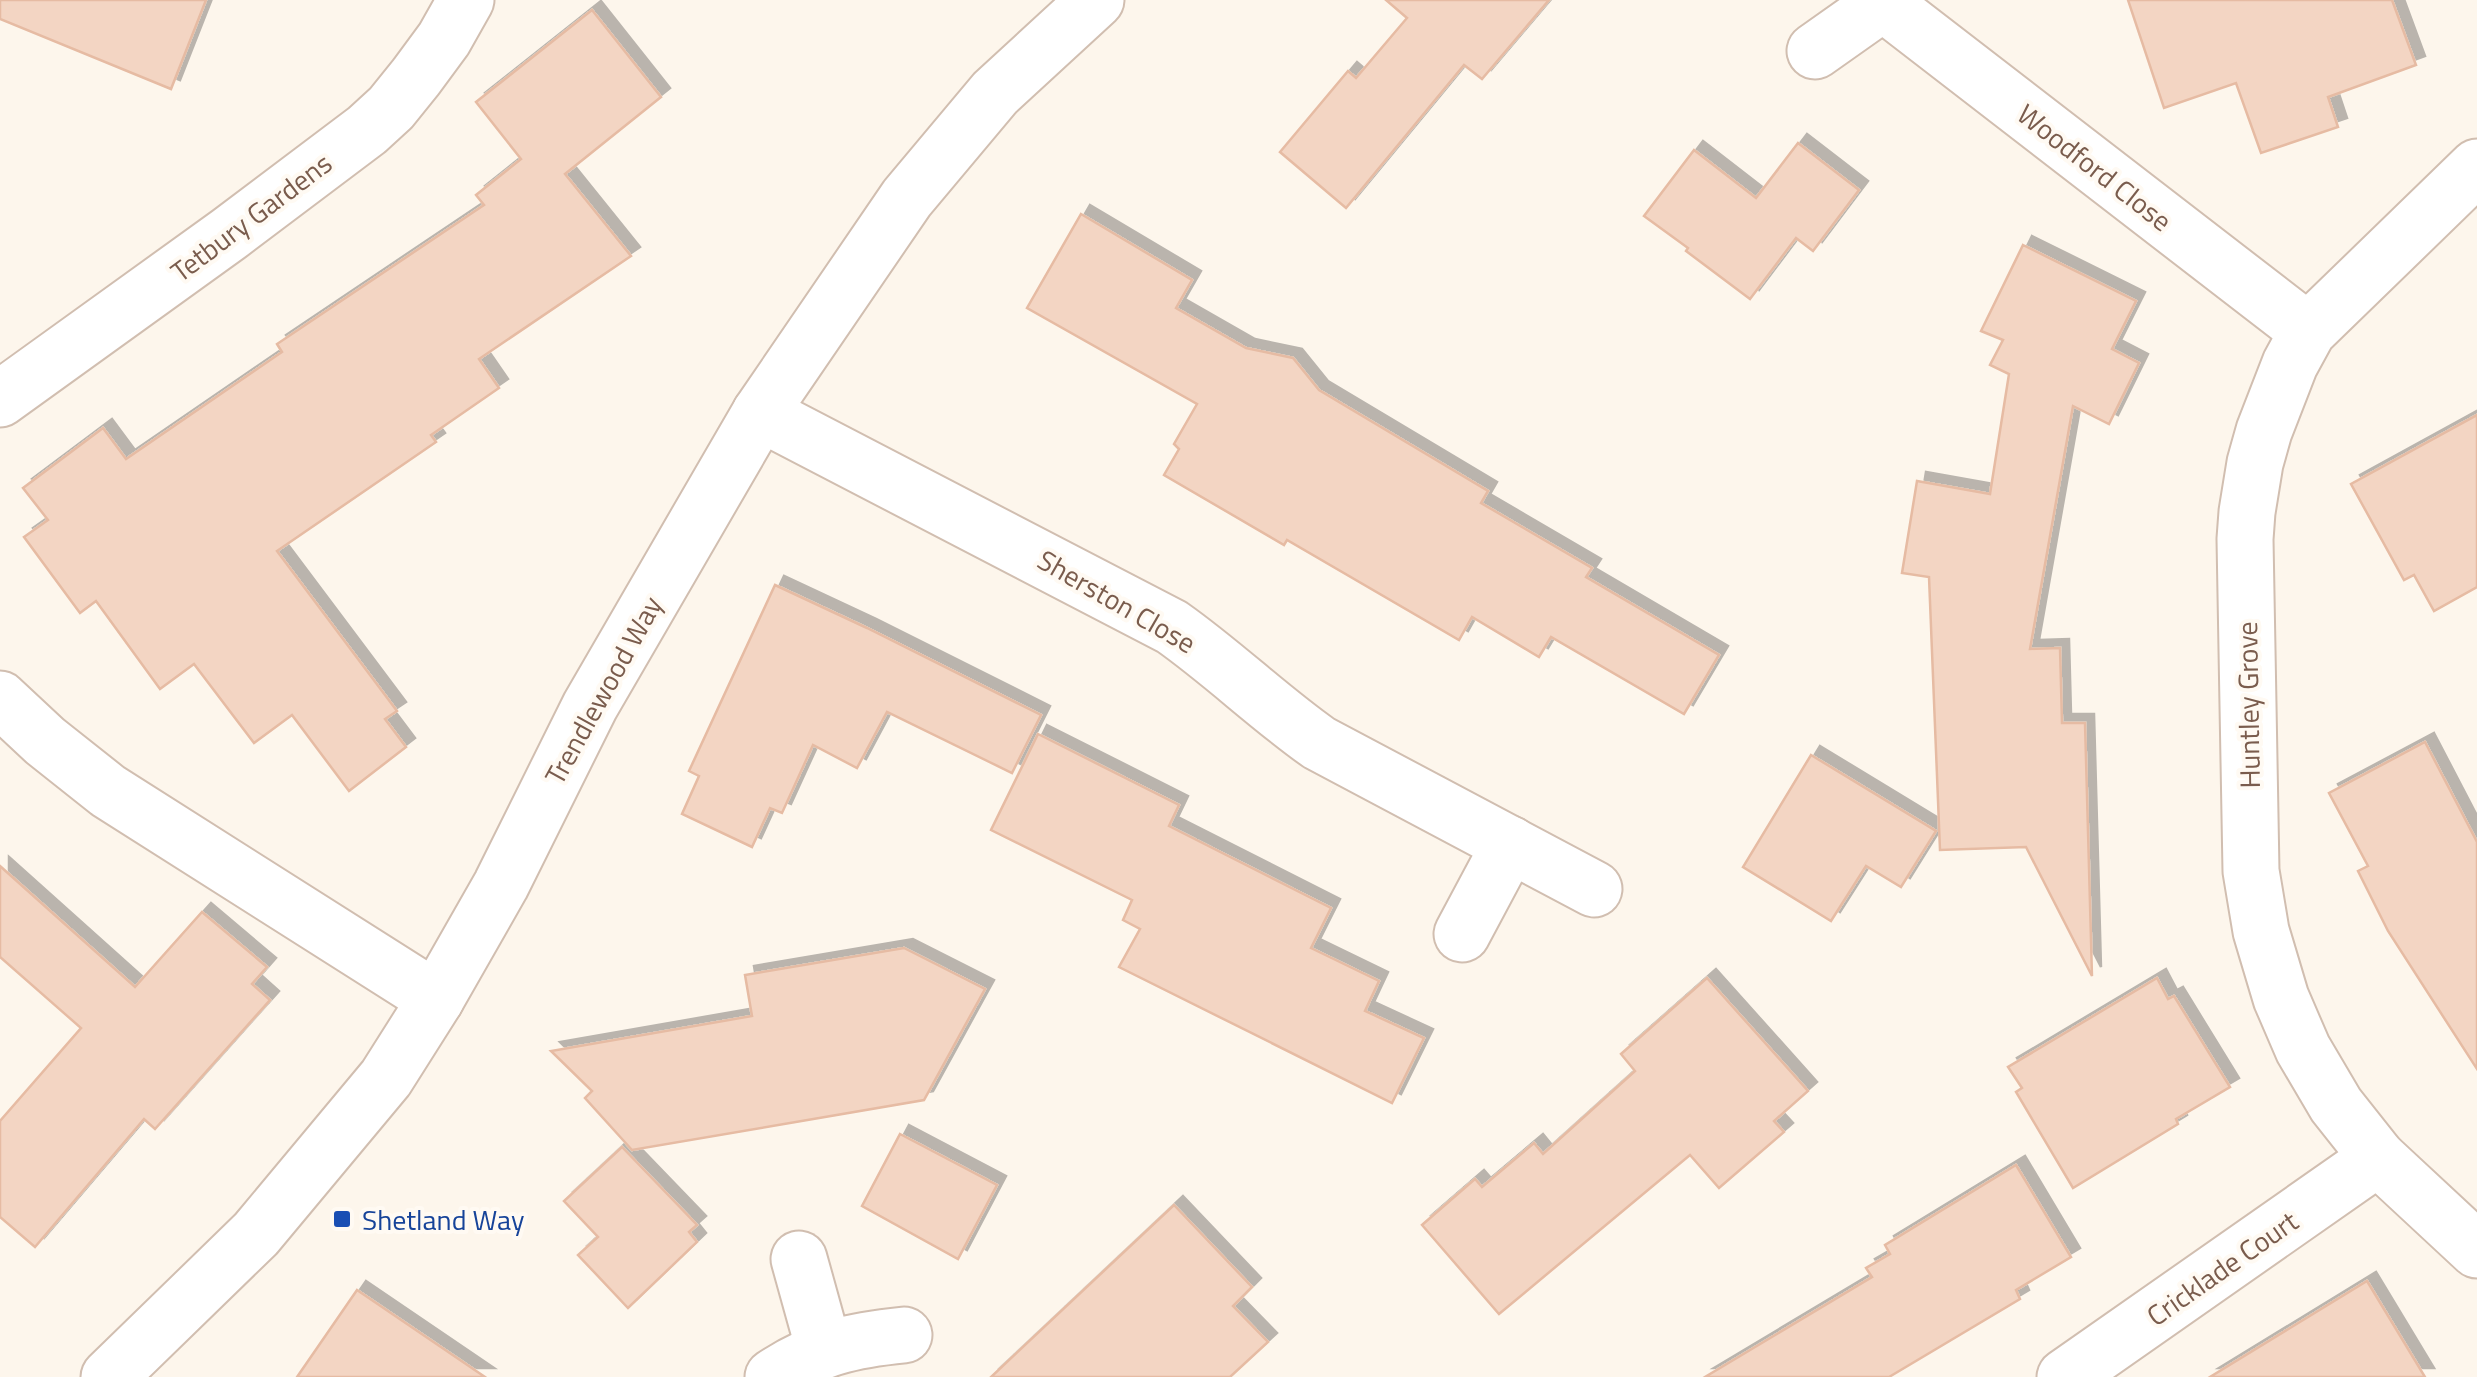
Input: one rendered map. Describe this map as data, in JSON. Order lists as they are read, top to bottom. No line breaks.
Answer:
{"streets":{"street":["Woodford Close","Tetbury Gardens","Sherston Close","Trendlewood Way","Huntley Grove","Cricklade Court"]},"crossings":[["Woodford Close","Huntley Grove"],["Sherston Close","Trendlewood Way"],["Huntley Grove","Cricklade Court"]],"places":{"transit":["Shetland Way"]}}
